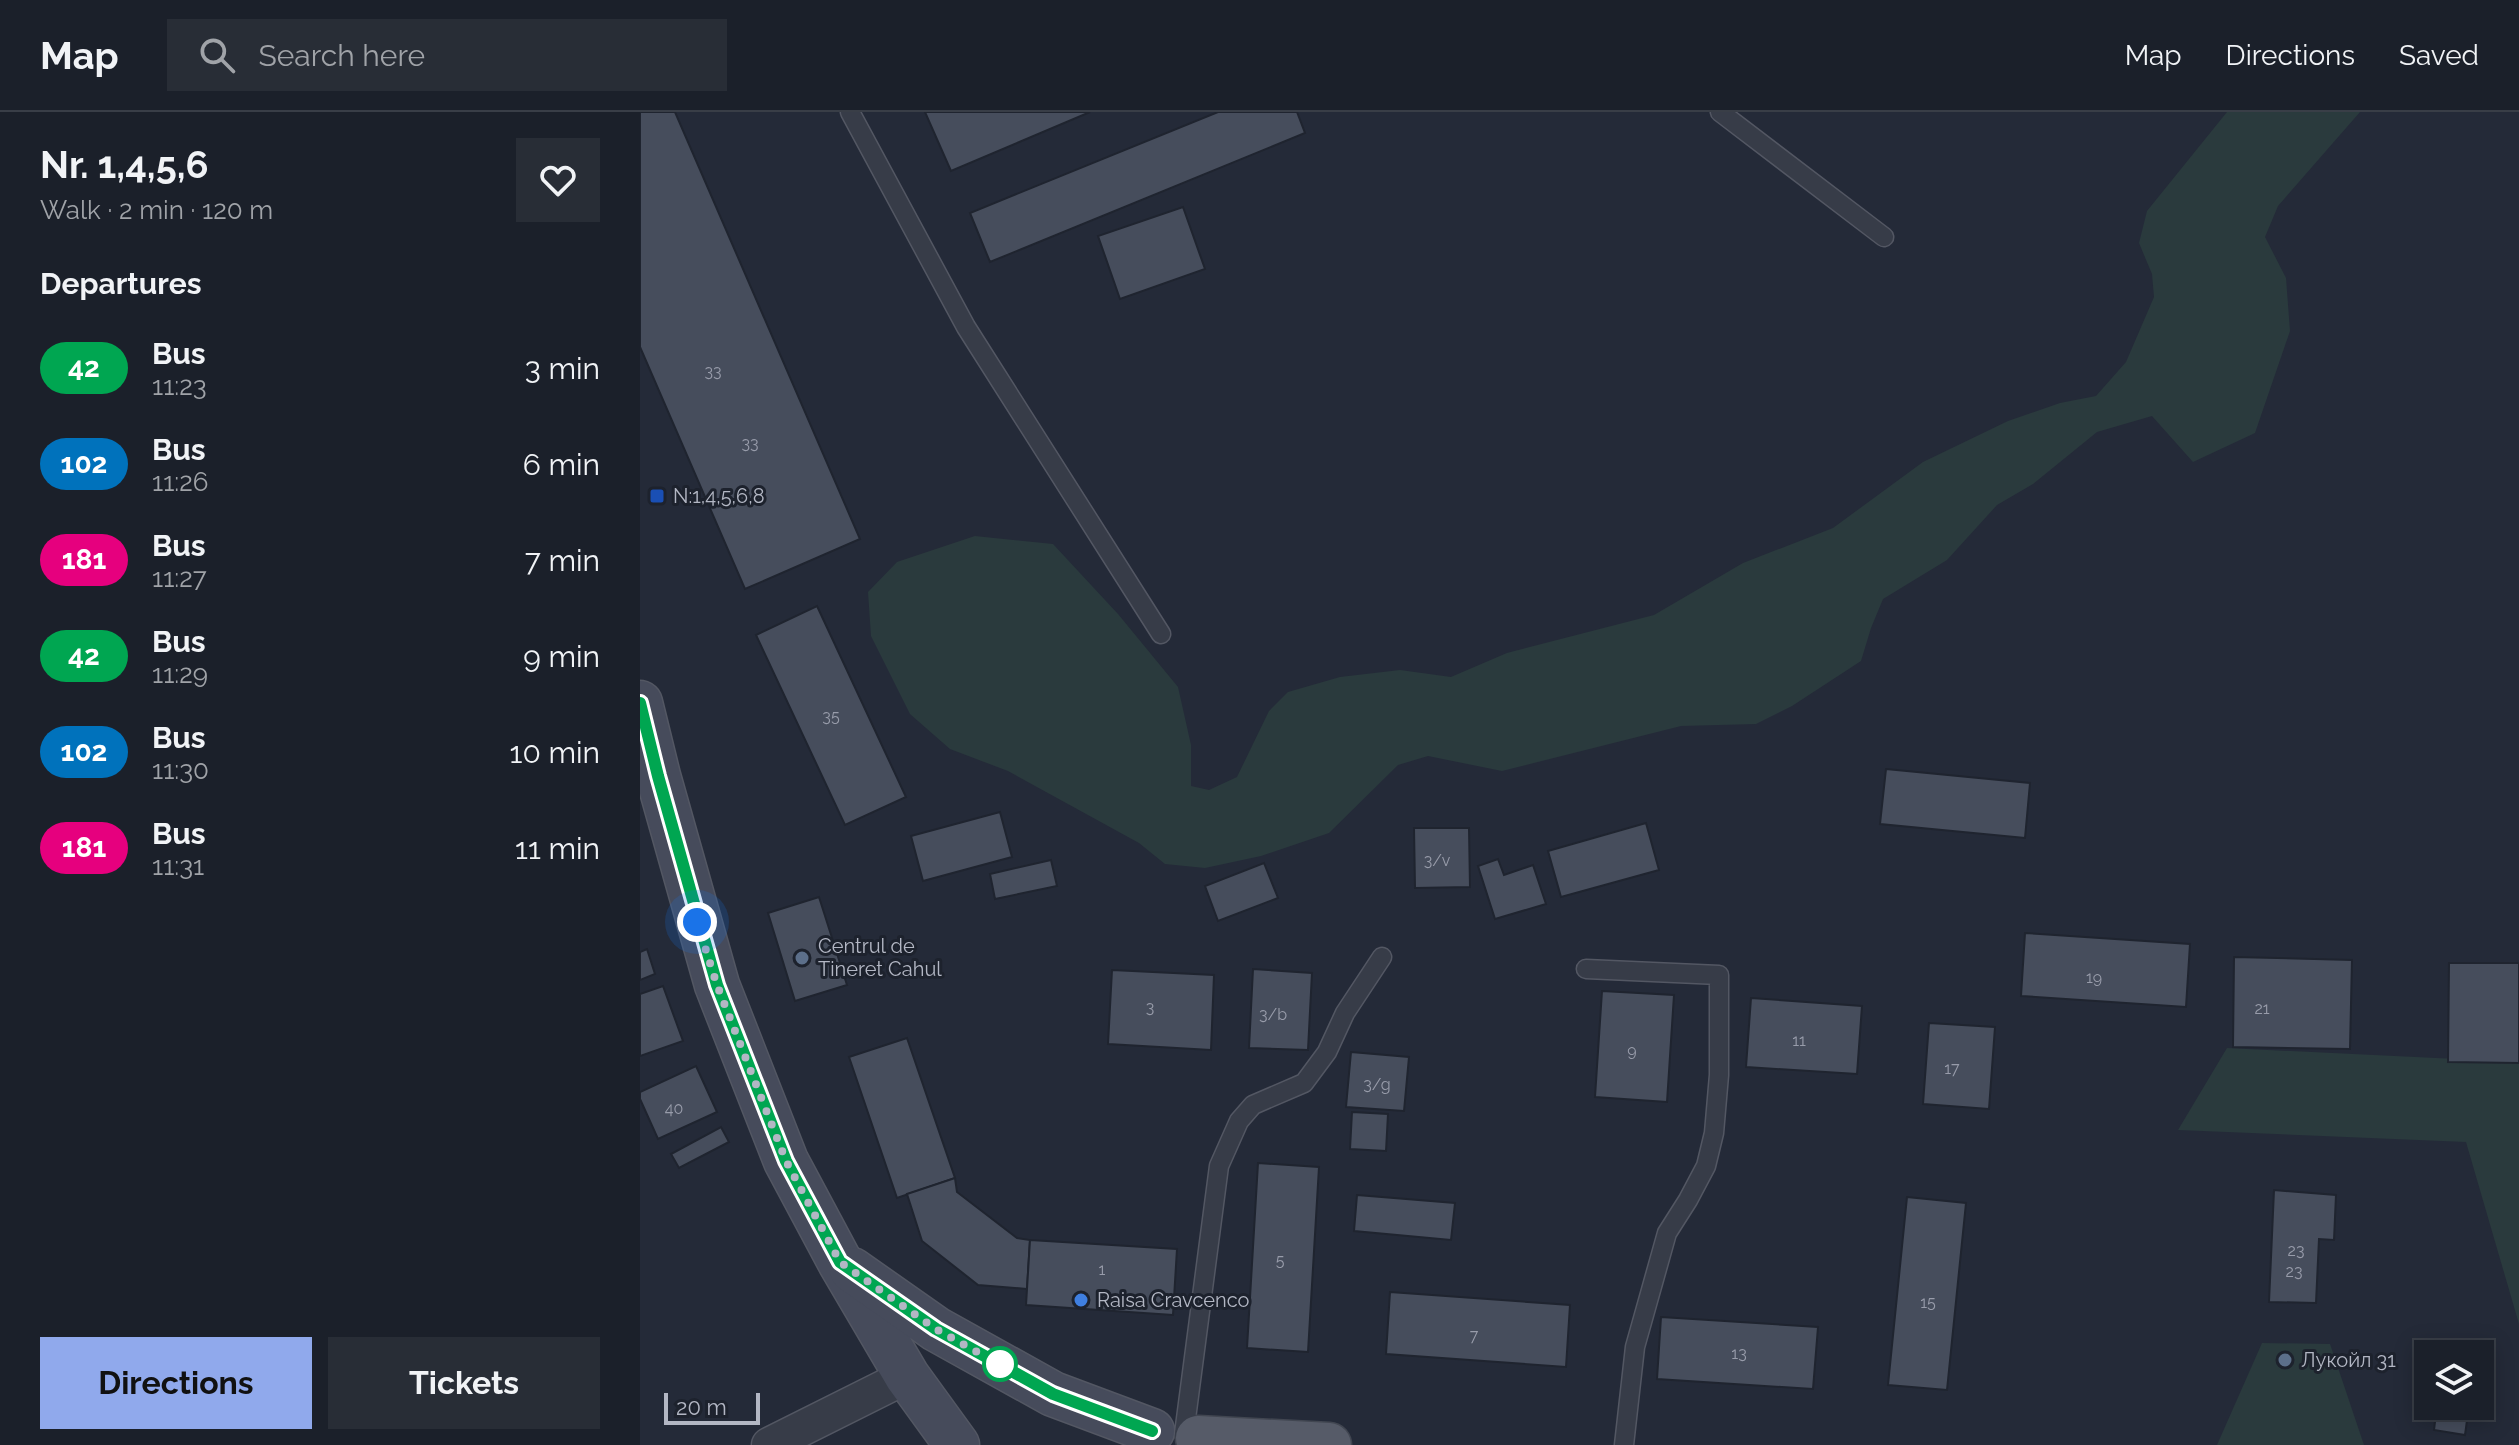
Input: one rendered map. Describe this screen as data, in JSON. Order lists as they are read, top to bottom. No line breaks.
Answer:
{"places":{"transit":["N:1,4,5,6,8"],"other":["Centrul de Tineret Cahul","Raisa Cravcenco","Лукойл 31"]},"lines":["bus line 42"],"house_numbers":["33","33","35","3/v","19","3","21","3/b","11","9","17","3/g","40","23","5","1","23","15","7","13"],"scale_bar":"20 m","page":{"header":"Map","search":"Search here","nav":["Map","Directions","Saved"],"heading":[["Nr. 1,4,5,6","Walk · 2 min · 120 m"],"Departures"],"list":[{"mark":"42","name":"Bus","note":"11:23","value":"3 min"},{"mark":"102","name":"Bus","note":"11:26","value":"6 min"},{"mark":"181","name":"Bus","note":"11:27","value":"7 min"},{"mark":"42","name":"Bus","note":"11:29","value":"9 min"},{"mark":"102","name":"Bus","note":"11:30","value":"10 min"},{"mark":"181","name":"Bus","note":"11:31","value":"11 min"}],"buttons":["Directions","Tickets"],"scale":"20 m"}}
